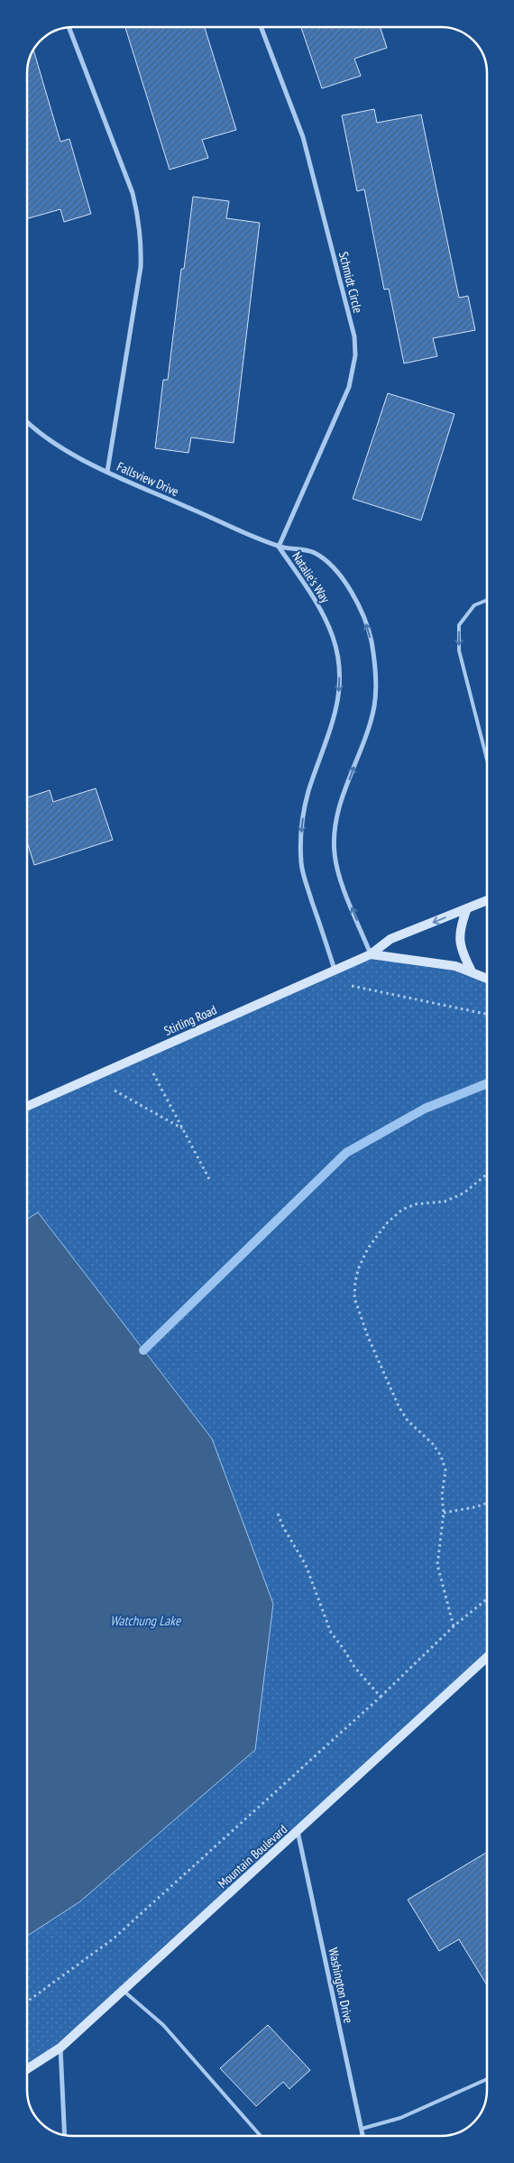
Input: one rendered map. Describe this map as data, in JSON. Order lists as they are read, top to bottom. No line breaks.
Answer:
{"streets":{"street":["Schmidt Circle","Fallsview Drive","Natalie's Way","Stirling Road","Mountain Boulevard","Washington Drive"]},"crossings":[["Schmidt Circle","Fallsview Drive"],["Schmidt Circle","Natalie's Way"],["Fallsview Drive","Natalie's Way"],["Natalie's Way","Stirling Road"],["Mountain Boulevard","Washington Drive"]],"water":["Watchung Lake"]}
